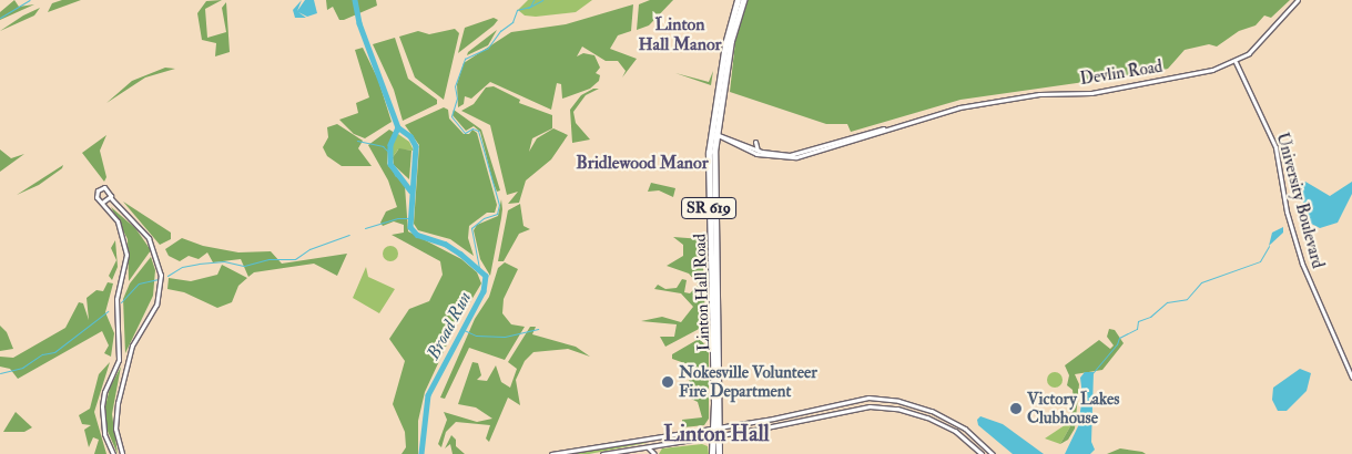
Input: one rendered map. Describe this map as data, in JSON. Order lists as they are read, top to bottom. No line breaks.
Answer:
{"streets":{"main road":["Devlin Road","University Boulevard","SR 619","Linton Hall Road"]},"crossings":[["Devlin Road","University Boulevard"],["Devlin Road","Linton Hall Road"]],"districts":["Linton Hall Manor","Bridlewood Manor","Linton Hall"],"water":["Broad Run"],"places":["Nokesville Volunteer Fire Department","Victory Lakes Clubhouse"]}
